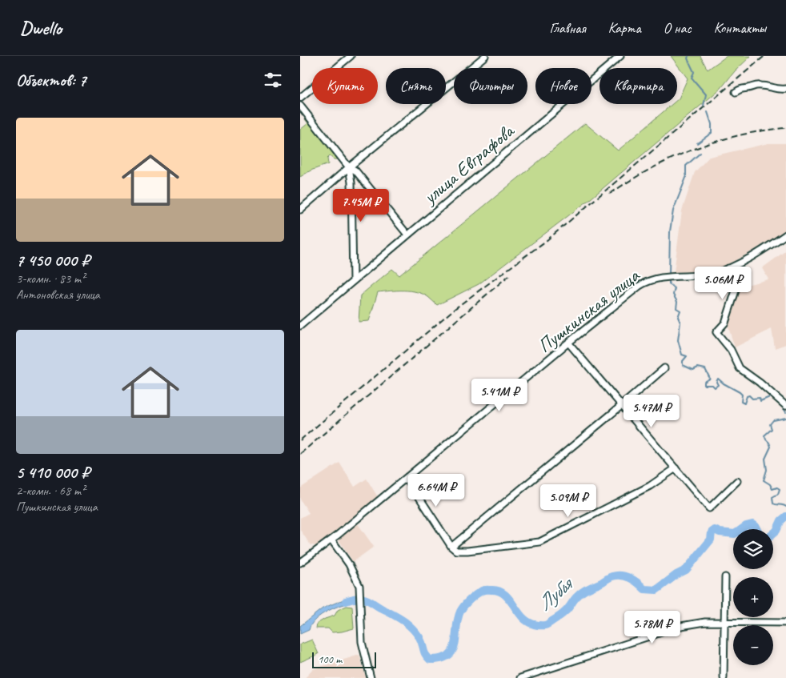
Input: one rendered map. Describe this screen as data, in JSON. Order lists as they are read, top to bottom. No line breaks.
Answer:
{"streets":{"street":["улица Евграфова","Пушкинская улица"]},"water":["Лубья"],"scale_bar":"100 m","page":{"header":"Dwello","nav":["Главная","Карта","О нас","Контакты"],"heading":"Объектов: 7","chip":["Купить","Снять","Фильтры","Новое","Квартира"],"list":[{"name":"7 450 000 ₽","note":"3-комн. · 83 m² · Антоновская улица"},{"name":"5 410 000 ₽","note":"2-комн. · 68 m² · Пушкинская улица"}],"price":["7.45M ₽","5.06M ₽","5.41M ₽","5.47M ₽","6.64M ₽","5.09M ₽","5.78M ₽"],"map_buttons":["+","−"],"scale":"100 m"}}
